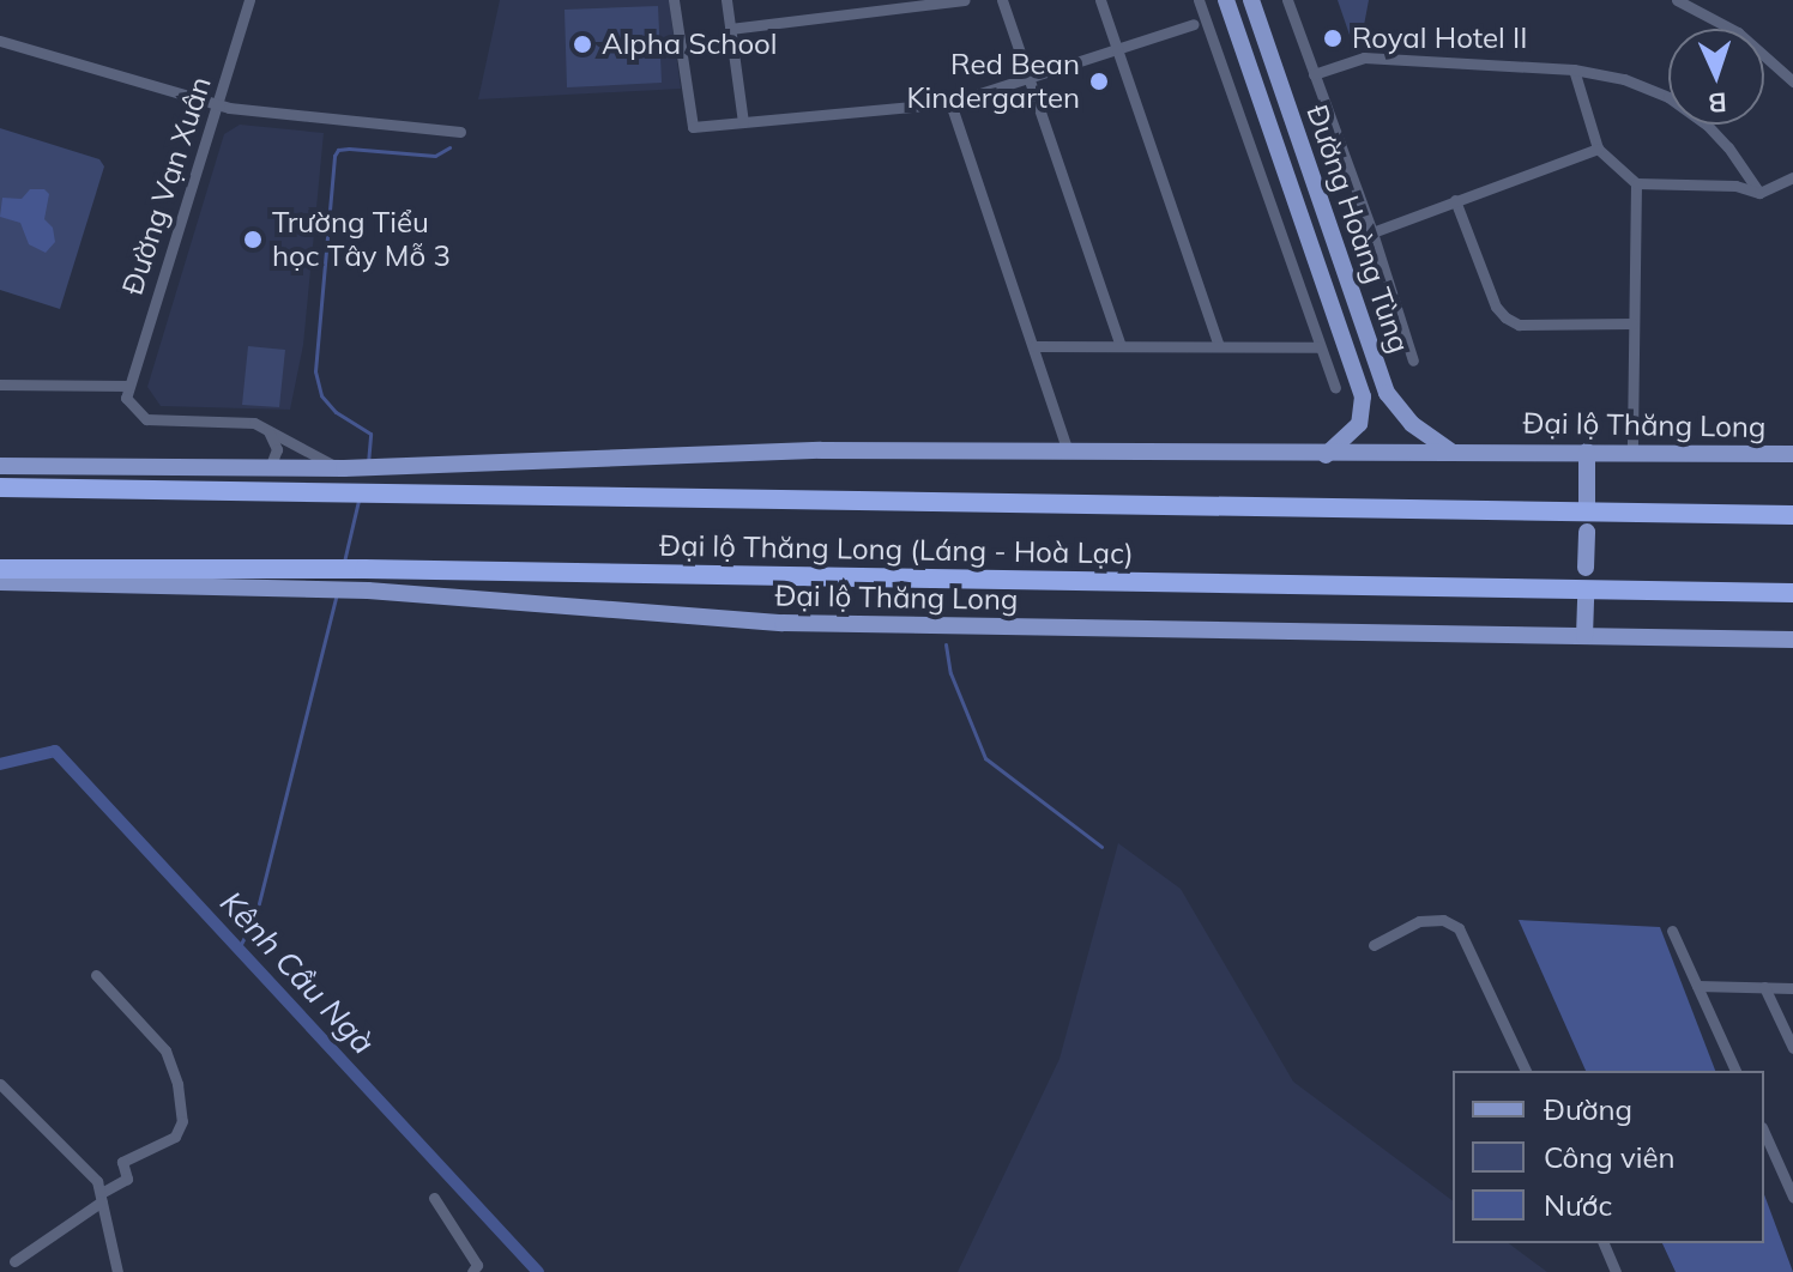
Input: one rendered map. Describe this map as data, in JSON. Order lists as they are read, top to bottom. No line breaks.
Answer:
{"streets":{"highway":["Đại lộ Thăng Long (Láng - Hoà Lạc)"],"main road":["Đường Hoàng Tùng","Đại lộ Thăng Long"],"street":["Đường Vạn Xuân"]},"crossings":[["Đường Hoàng Tùng","Đại lộ Thăng Long"]],"water":["Kênh Cầu Ngà"],"places":["Royal Hotel II","Alpha School","Red Bean Kindergarten","Trường Tiểu học Tây Mỗ 3"],"legend":["Đường","Công viên","Nước"],"north":"bottom"}
